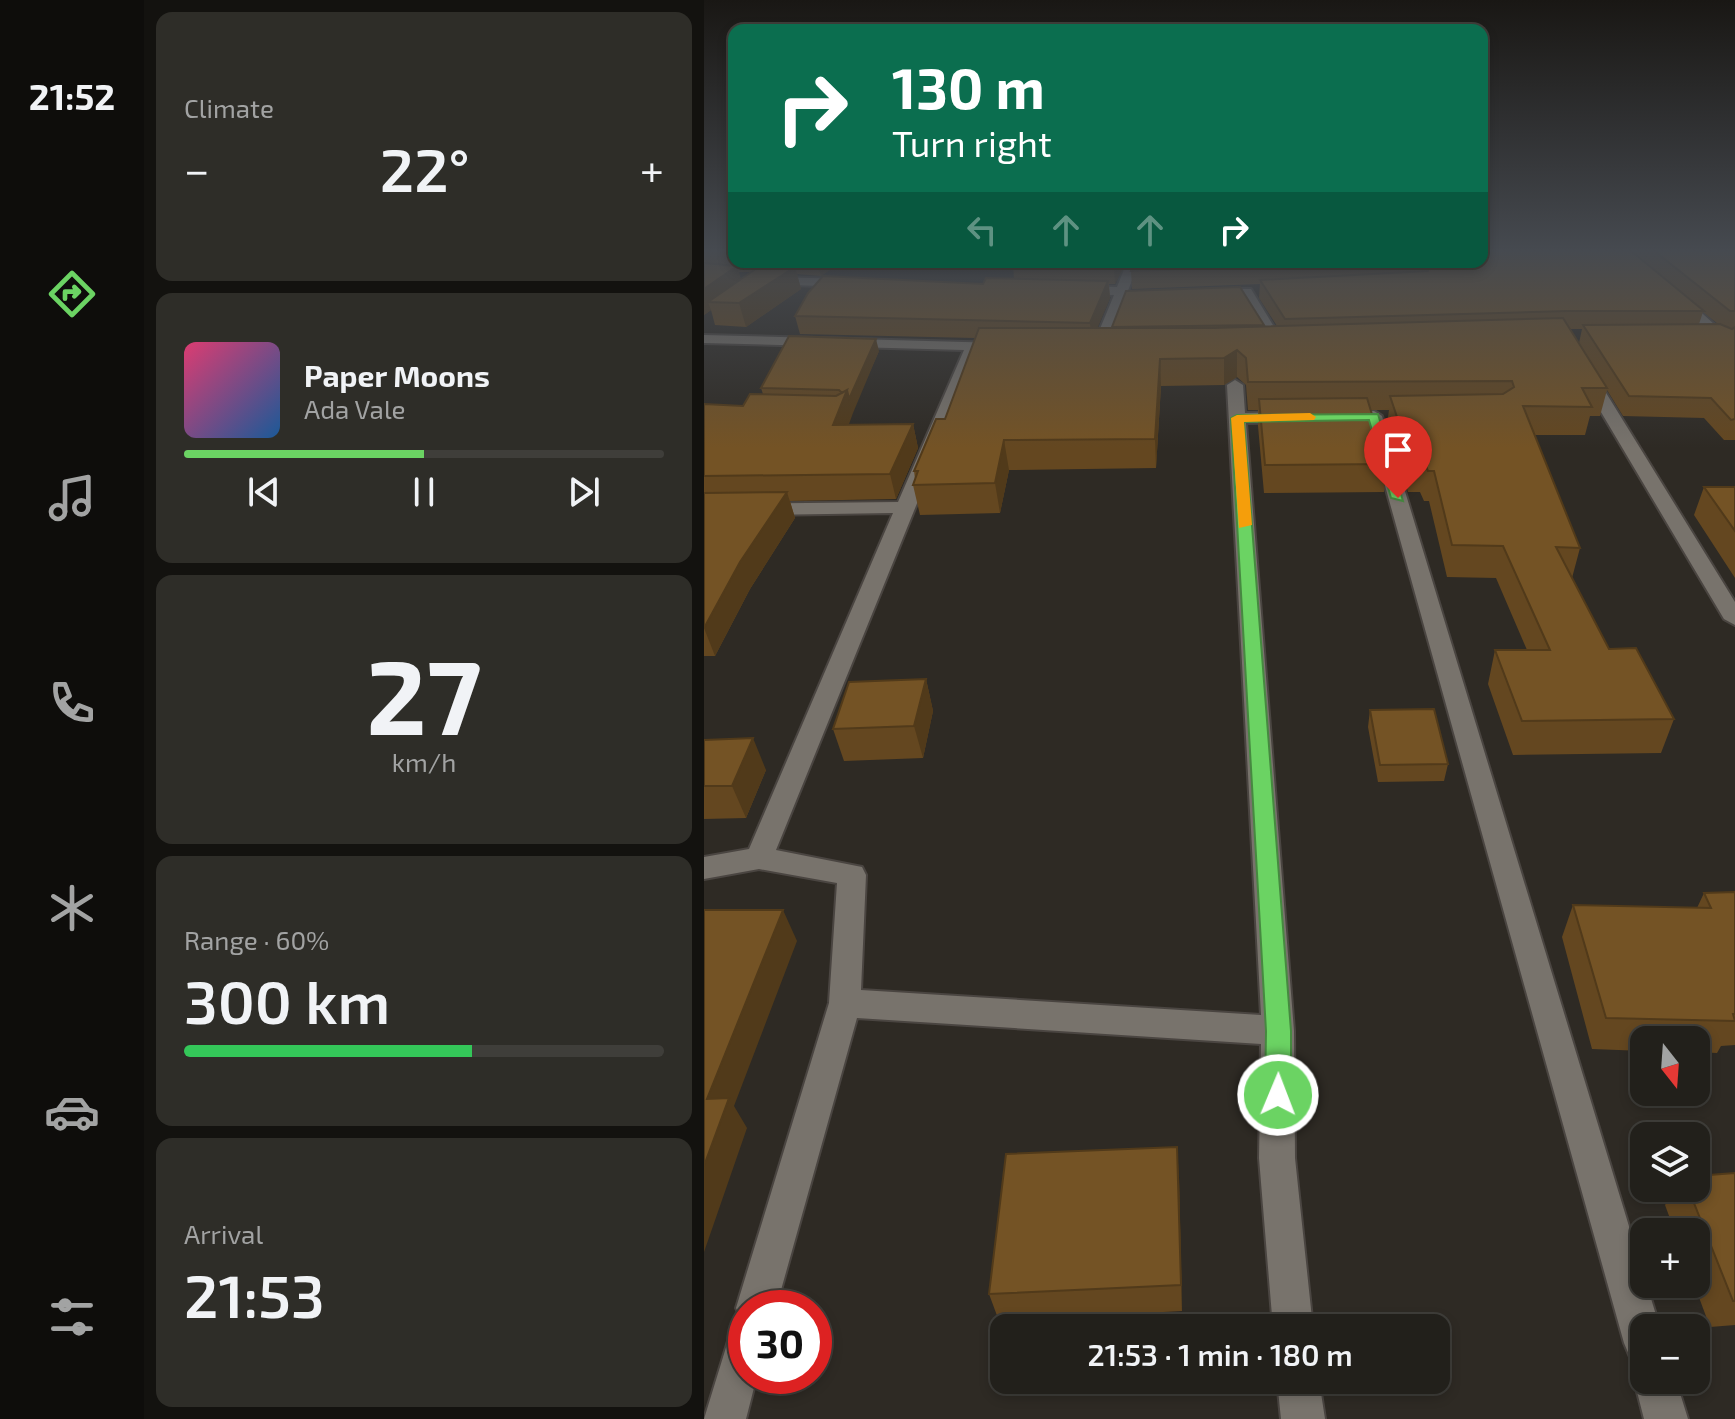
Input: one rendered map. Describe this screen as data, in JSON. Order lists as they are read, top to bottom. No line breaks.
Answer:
{"north":"bottom","page":{"tabs":"21:52","tile":["Climate",["27","km/h"],["Range · 60%","300 km"],["Arrival","21:53"]],"turn":["130 m","Turn right"],"heat":["−","22°","+"],"song":["Paper Moons","Ada Vale"],"map_buttons":["+","−"],"limit":"30","trip":"21:53 · 1 min · 180 m"}}
